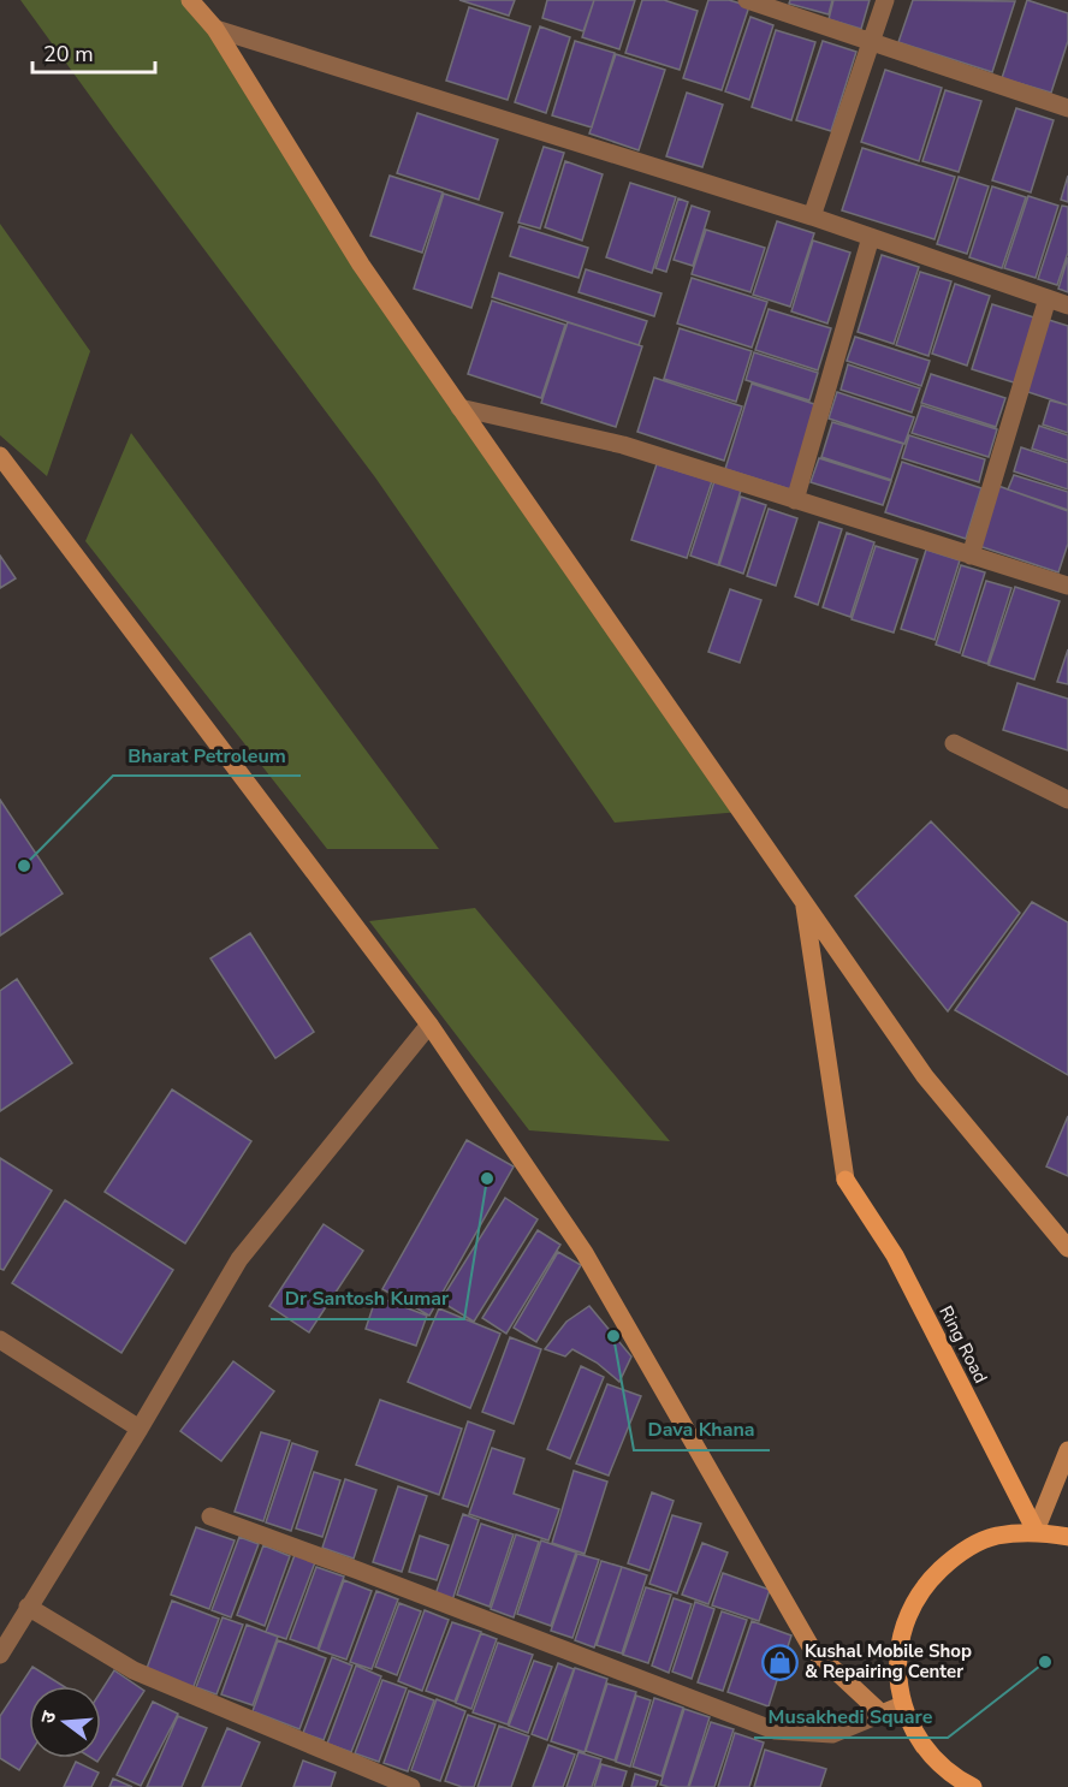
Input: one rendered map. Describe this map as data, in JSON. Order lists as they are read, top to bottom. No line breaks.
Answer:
{"streets":{"main road":["Ring Road"]},"places":{"other":["Bharat Petroleum","Dr Santosh Kumar","Dava Khana","Musakhedi Square"],"shop":["Kushal Mobile Shop & Repairing Center"]},"scale_bar":"20 m","north":"left"}
